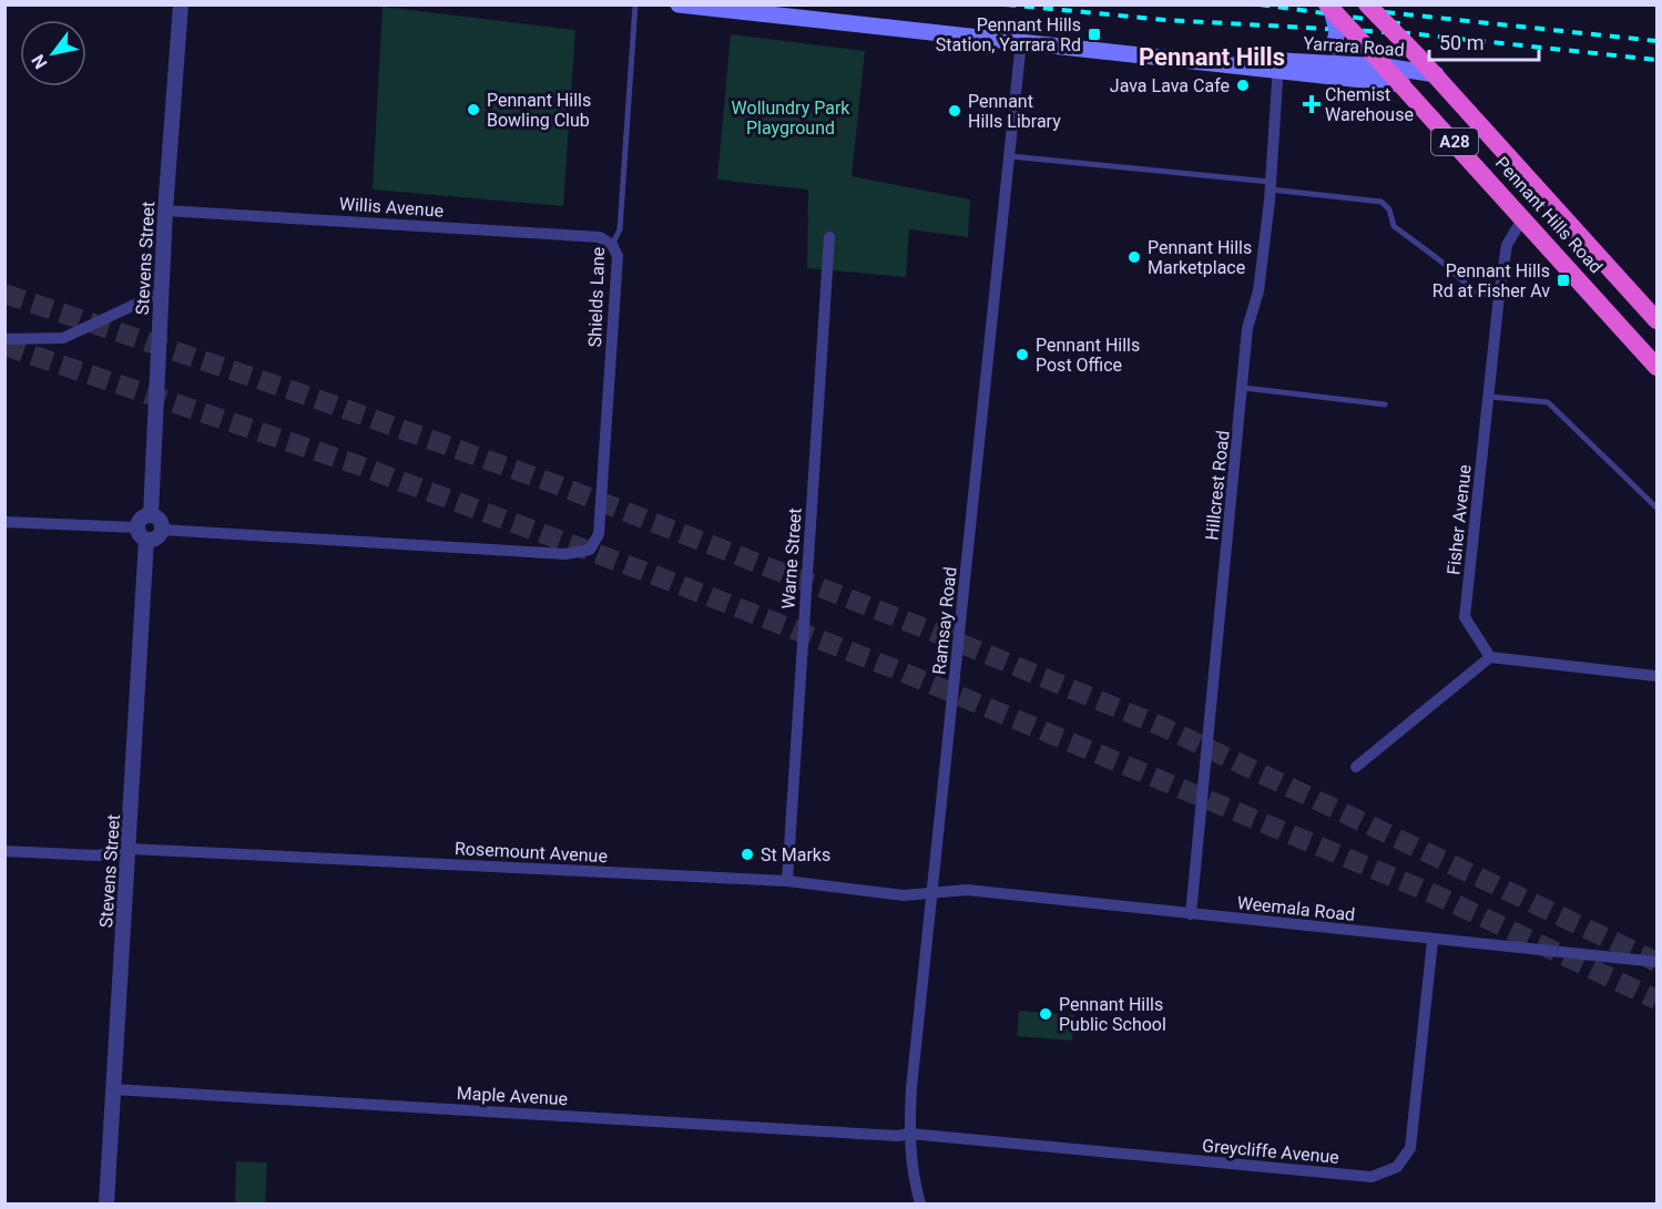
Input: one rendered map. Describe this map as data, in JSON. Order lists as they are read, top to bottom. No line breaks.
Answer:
{"streets":{"highway":["A28","Pennant Hills Road"],"main road":["Yarrara Road"],"street":["Willis Avenue","Stevens Street","Shields Lane","Hillcrest Road","Fisher Avenue","Warne Street","Ramsay Road","Rosemount Avenue","Weemala Road","Maple Avenue","Greycliffe Avenue"]},"crossings":[["Yarrara Road","Pennant Hills Road"],["Yarrara Road","Hillcrest Road"],["Yarrara Road","Ramsay Road"],["Willis Avenue","Stevens Street"],["Willis Avenue","Shields Lane"],["Pennant Hills Road","Fisher Avenue"],["Stevens Street","Shields Lane"],["Stevens Street","Rosemount Avenue"],["Stevens Street","Maple Avenue"],["Hillcrest Road","Weemala Road"],["Warne Street","Rosemount Avenue"],["Ramsay Road","Rosemount Avenue"],["Ramsay Road","Weemala Road"],["Ramsay Road","Maple Avenue"],["Ramsay Road","Greycliffe Avenue"],["Rosemount Avenue","Weemala Road"],["Weemala Road","Greycliffe Avenue"],["Maple Avenue","Greycliffe Avenue"]],"districts":["Pennant Hills"],"parks":["Wollundry Park Playground"],"places":{"transit":["Pennant Hills Station, Yarrara Rd","Pennant Hills Rd at Fisher Av"],"other":["Java Lava Cafe","Pennant Hills Bowling Club","Pennant Hills Library","Pennant Hills Marketplace","Pennant Hills Post Office","St Marks","Pennant Hills Public School"],"health":["Chemist Warehouse"]},"scale_bar":"50 m","north":"bottom left"}
